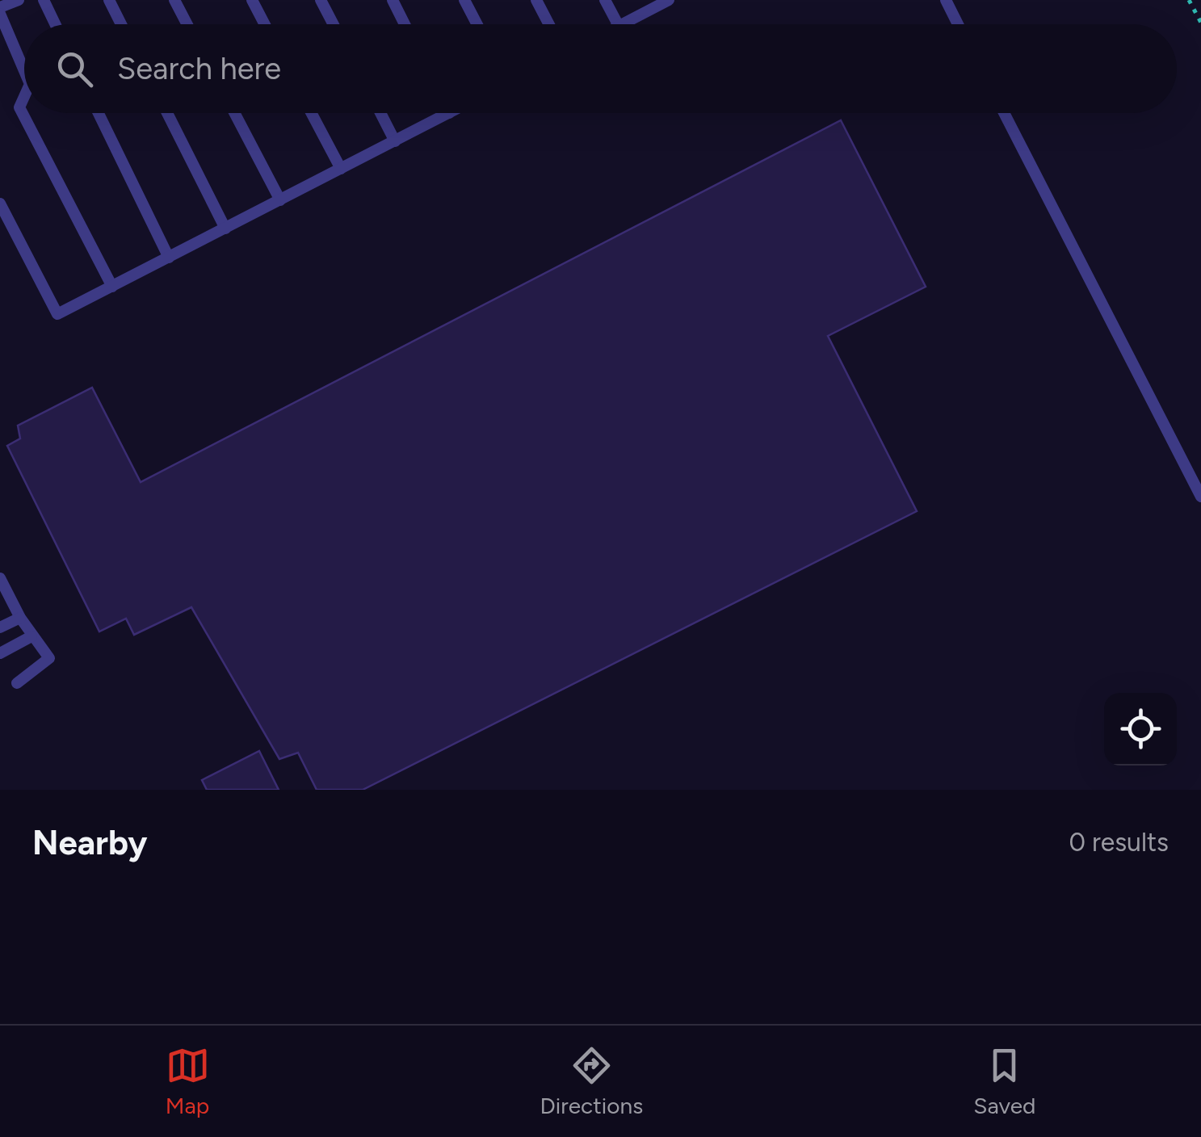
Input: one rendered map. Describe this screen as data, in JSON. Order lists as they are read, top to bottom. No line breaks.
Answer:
{"page":{"search":"Search here","heading":["Nearby","0 results"],"nav":["Map","Directions","Saved"]}}
